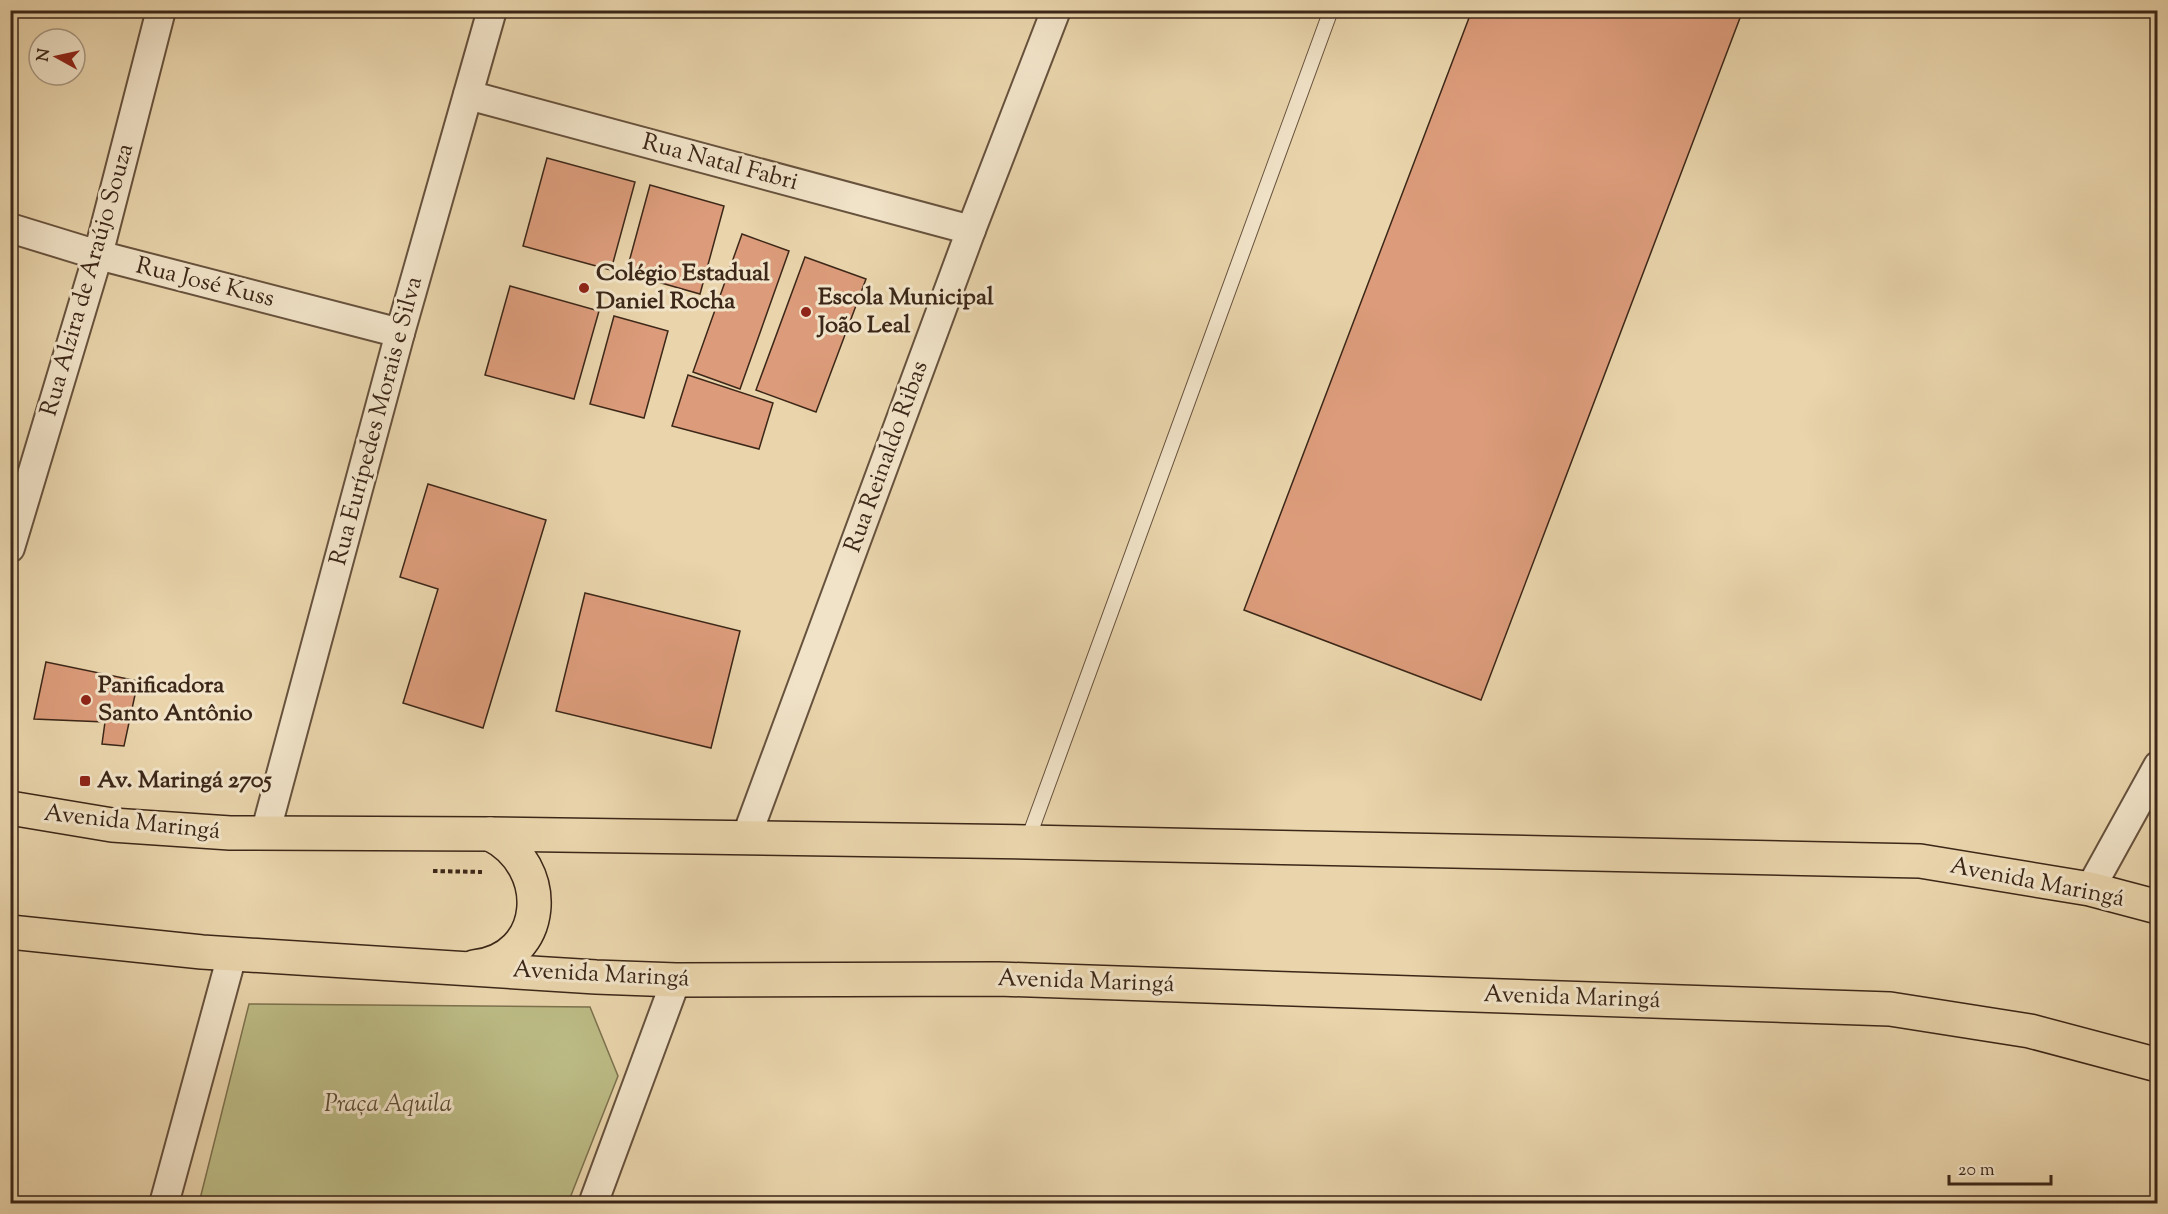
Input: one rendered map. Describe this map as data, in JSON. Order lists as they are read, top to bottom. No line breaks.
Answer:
{"streets":{"main road":["Avenida Maringá"],"street":["Rua Natal Fabri","Rua Alzira de Araújo Souza","Rua José Kuss","Rua Eurípedes Morais e Silva","Rua Reinaldo Ribas"]},"crossings":[["Rua Natal Fabri","Rua Eurípedes Morais e Silva"],["Rua Natal Fabri","Rua Reinaldo Ribas"],["Rua Alzira de Araújo Souza","Rua José Kuss"],["Rua José Kuss","Rua Eurípedes Morais e Silva"],["Rua Eurípedes Morais e Silva","Avenida Maringá"],["Rua Reinaldo Ribas","Avenida Maringá"]],"parks":["Praça Aquila"],"places":{"other":["Colégio Estadual Daniel Rocha","Escola Municipal João Leal","Panificadora Santo Antônio"],"transit":["Av. Maringá 2705"]},"scale_bar":"20 m","north":"left"}
